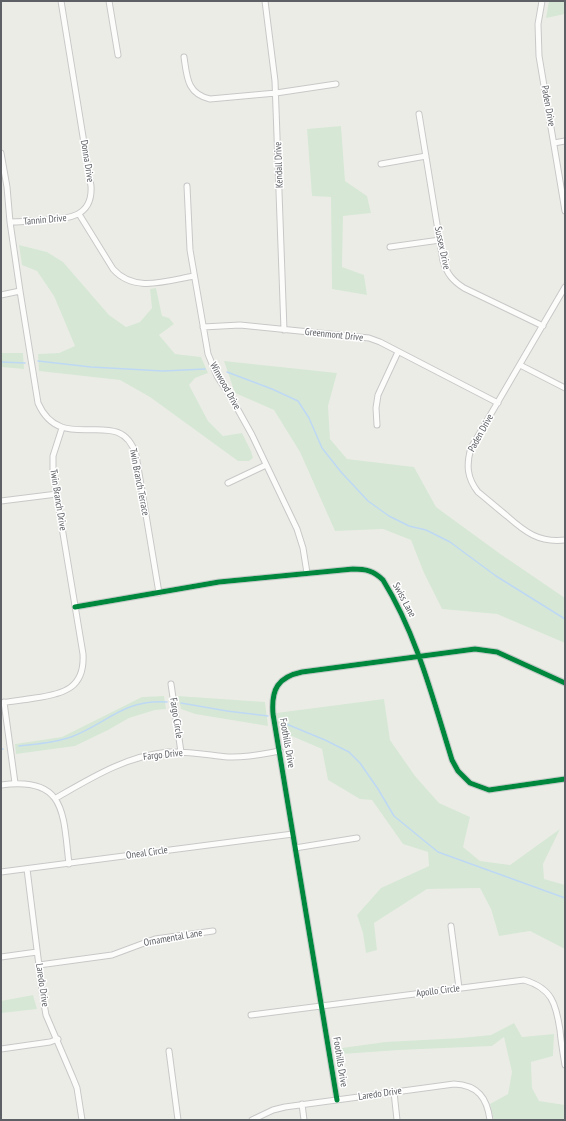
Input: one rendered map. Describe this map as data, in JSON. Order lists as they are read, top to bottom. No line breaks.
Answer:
{"streets":{"street":["Paden Drive","Donna Drive","Kendall Drive","Tannin Drive","Sussex Drive","Greenmont Drive","Winwood Drive","Twin Branch Terrace","Twin Branch Drive","Swiss Lane","Fargo Circle","Foothills Drive","Fargo Drive","Oneal Circle","Ornamental Lane","Laredo Drive","Apollo Circle"]},"crossings":[["Paden Drive","Sussex Drive"],["Paden Drive","Greenmont Drive"],["Donna Drive","Tannin Drive"],["Kendall Drive","Greenmont Drive"],["Greenmont Drive","Winwood Drive"],["Winwood Drive","Swiss Lane"],["Twin Branch Terrace","Twin Branch Drive"],["Twin Branch Terrace","Swiss Lane"],["Twin Branch Drive","Swiss Lane"],["Swiss Lane","Foothills Drive"],["Fargo Circle","Fargo Drive"],["Foothills Drive","Fargo Drive"],["Foothills Drive","Oneal Circle"],["Foothills Drive","Laredo Drive"],["Foothills Drive","Apollo Circle"],["Oneal Circle","Laredo Drive"],["Ornamental Lane","Laredo Drive"]]}
